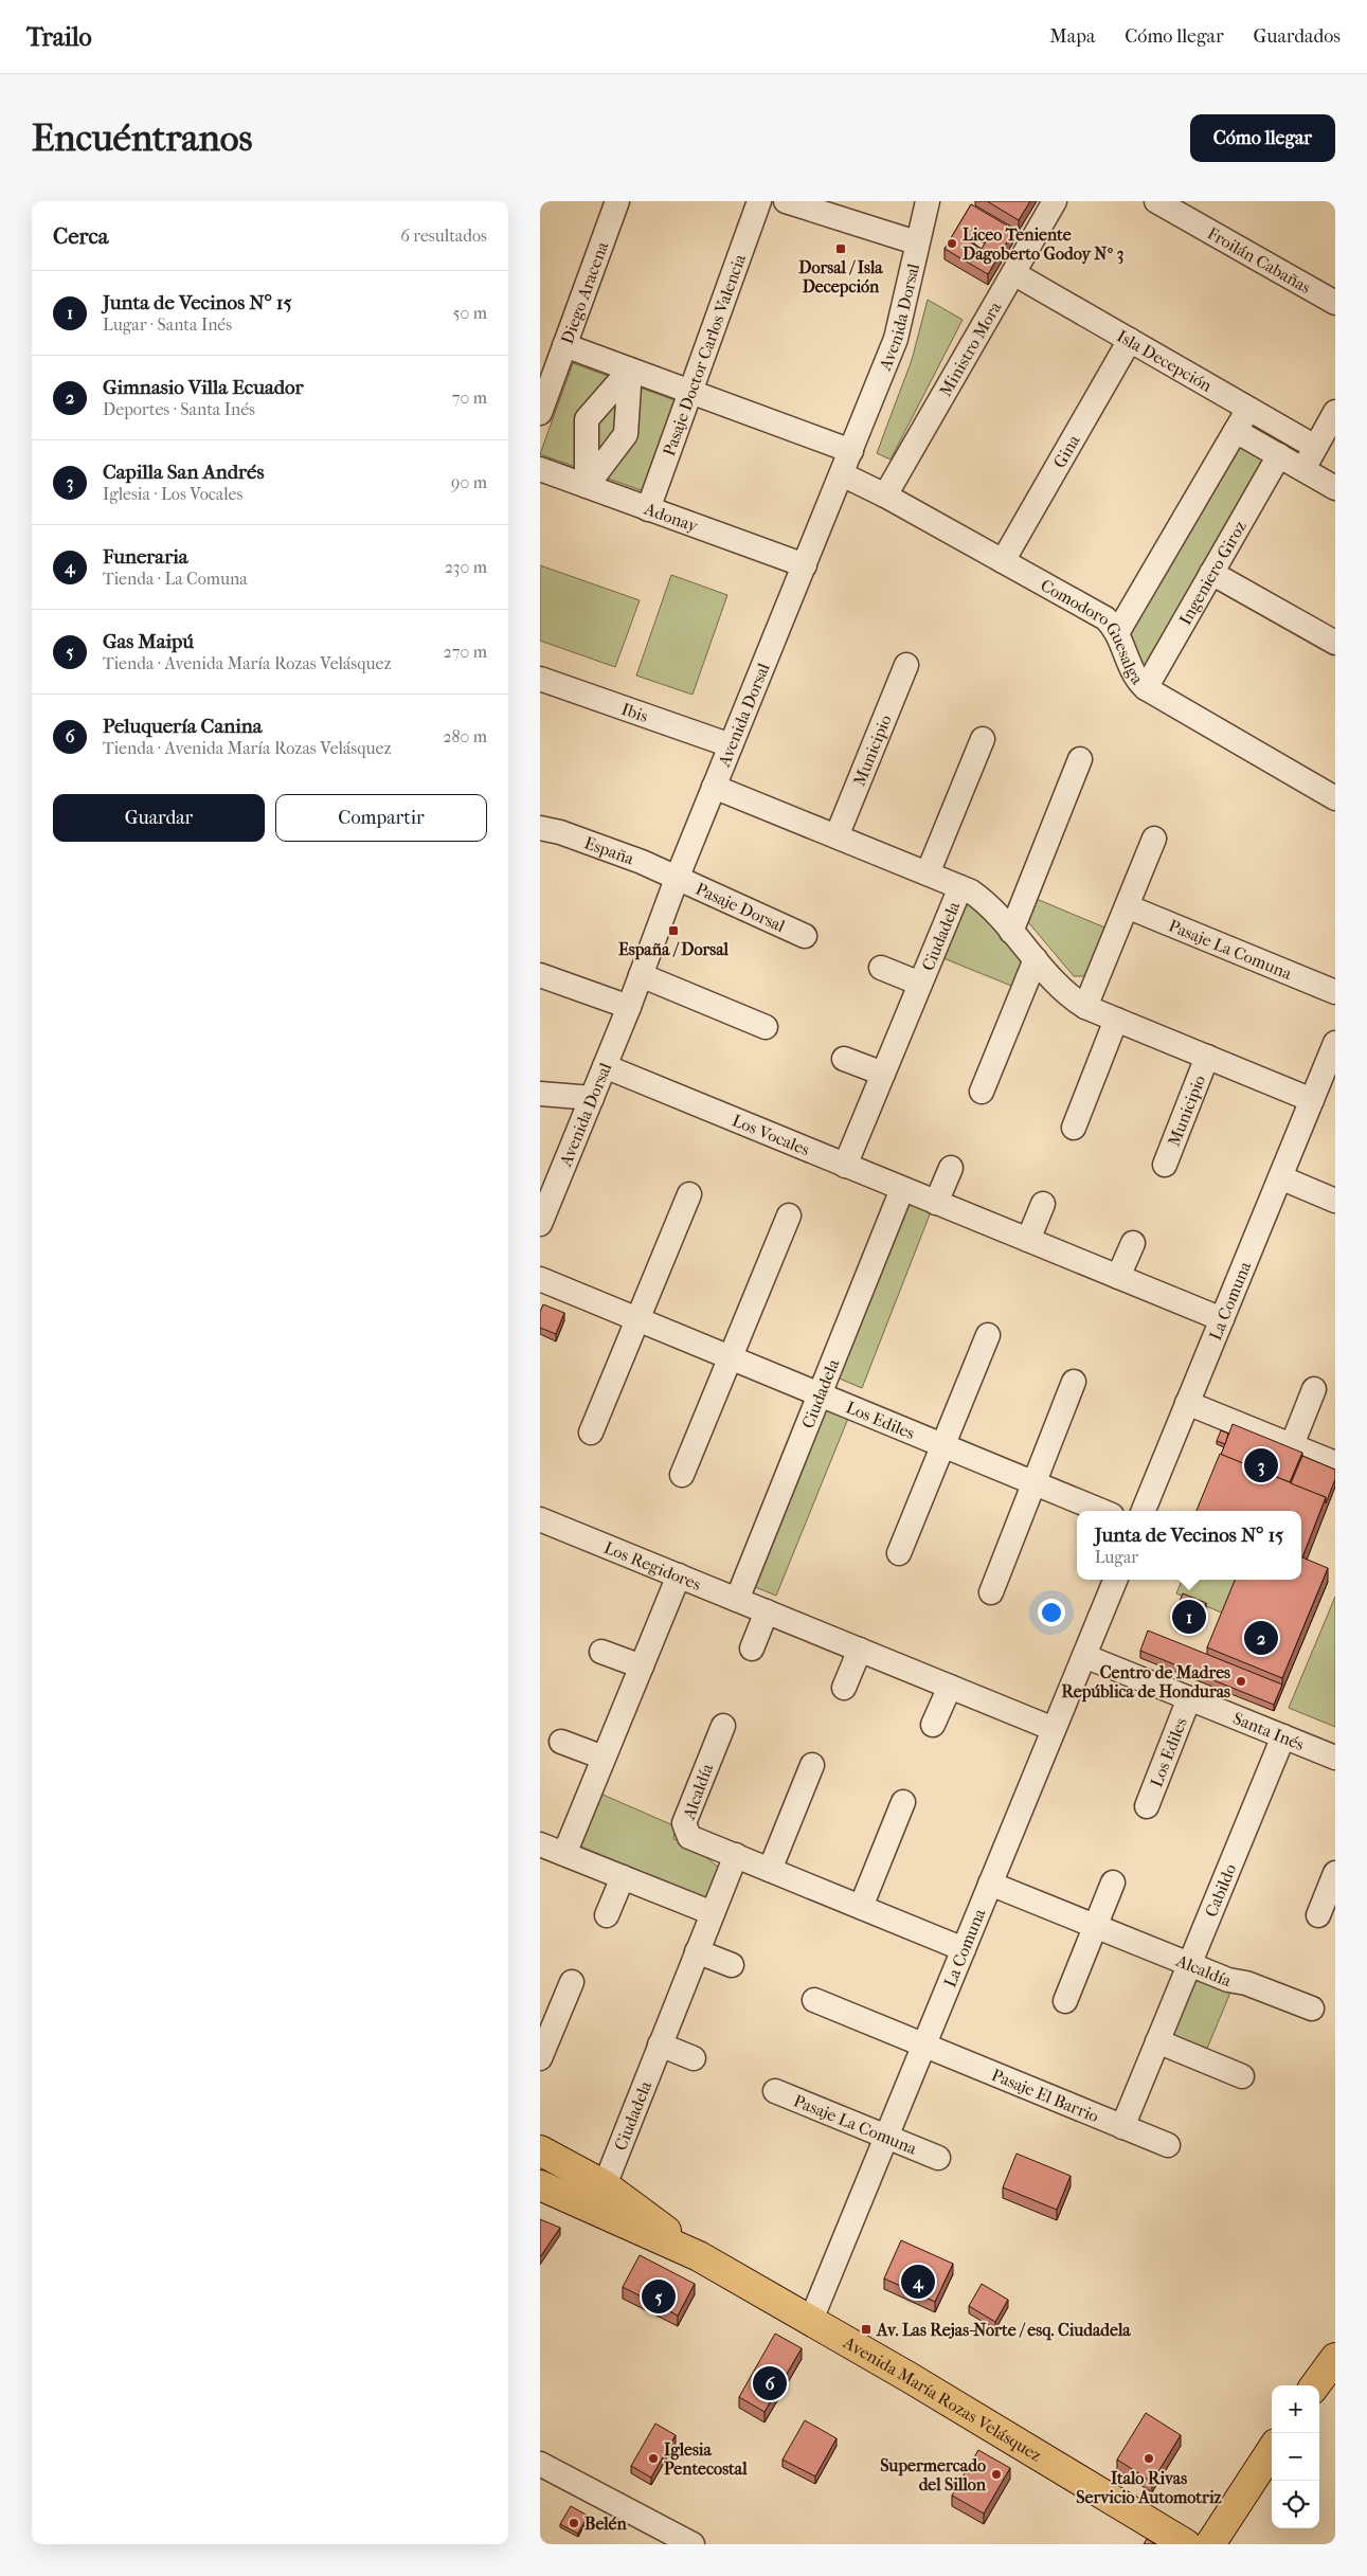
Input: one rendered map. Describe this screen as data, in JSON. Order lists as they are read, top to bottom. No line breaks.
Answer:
{"streets":{"main road":["Avenida María Rozas Velásquez"],"street":["Froilán Cabañas","Diego Aracena","Avenida Dorsal","Ministro Mora","Pasaje Doctor Carlos Valencia","Isla Decepción","Gina","Adonay","Ingeniero Giroz","Comodoro Guesalga","Ibis","Municipio","España","Pasaje Dorsal","Ciudadela","Pasaje La Comuna","Los Vocales","La Comuna","Los Ediles","Los Regidores","Santa Inés","Alcaldía","Cabildo","Pasaje El Barrio"]},"crossings":[["Avenida Dorsal","Adonay"],["Avenida Dorsal","Comodoro Guesalga"],["Avenida Dorsal","Ibis"],["Avenida Dorsal","Municipio"],["Avenida Dorsal","España"],["Avenida Dorsal","Pasaje Dorsal"],["Avenida Dorsal","Los Vocales"],["Ministro Mora","Isla Decepción"],["Ministro Mora","Comodoro Guesalga"],["Pasaje Doctor Carlos Valencia","Adonay"],["Isla Decepción","Gina"],["Gina","Comodoro Guesalga"],["Ingeniero Giroz","Comodoro Guesalga"],["Municipio","Ciudadela"],["Municipio","La Comuna"],["España","Pasaje Dorsal"],["Ciudadela","Los Vocales"],["Ciudadela","Los Ediles"],["Ciudadela","Los Regidores"],["Ciudadela","Alcaldía"],["Ciudadela","Avenida María Rozas Velásquez"],["Pasaje La Comuna","La Comuna"],["Los Vocales","La Comuna"],["La Comuna","Los Regidores"],["La Comuna","Santa Inés"],["La Comuna","Alcaldía"],["La Comuna","Pasaje El Barrio"],["La Comuna","Avenida María Rozas Velásquez"],["Los Ediles","Santa Inés"],["Santa Inés","Cabildo"],["Alcaldía","Cabildo"],["Cabildo","Pasaje El Barrio"]],"places":{"other":["Liceo Teniente Dagoberto Godoy Nº 3","Centro de Madres República de Honduras","Iglesia Pentecostal","Italo Rivas Servicio Automotriz","Supermercado del Sillon","Belén"],"transit":["Dorsal / Isla Decepción","España / Dorsal","Av. Las Rejas-Norte / esq. Ciudadela"]},"page":{"header":"Trailo","nav":["Mapa","Cómo llegar","Guardados"],"buttons":["Cómo llegar",["Guardar","Compartir"]],"title":"Encuéntranos","heading":["Cerca","6 resultados"],"list":[{"mark":"1","name":"Junta de Vecinos N° 15","note":"Lugar · Santa Inés","value":"50 m"},{"mark":"2","name":"Gimnasio Villa Ecuador","note":"Deportes · Santa Inés","value":"70 m"},{"mark":"3","name":"Capilla San Andrés","note":"Iglesia · Los Vocales","value":"90 m"},{"mark":"4","name":"Funeraria","note":"Tienda · La Comuna","value":"230 m"},{"mark":"5","name":"Gas Maipú","note":"Tienda · Avenida María Rozas Velásquez","value":"270 m"},{"mark":"6","name":"Peluquería Canina","note":"Tienda · Avenida María Rozas Velásquez","value":"280 m"}],"pins":["3","1","2","4","5","6"],"popup":["Junta de Vecinos N° 15","Lugar"],"map_buttons":["+","−"]}}
